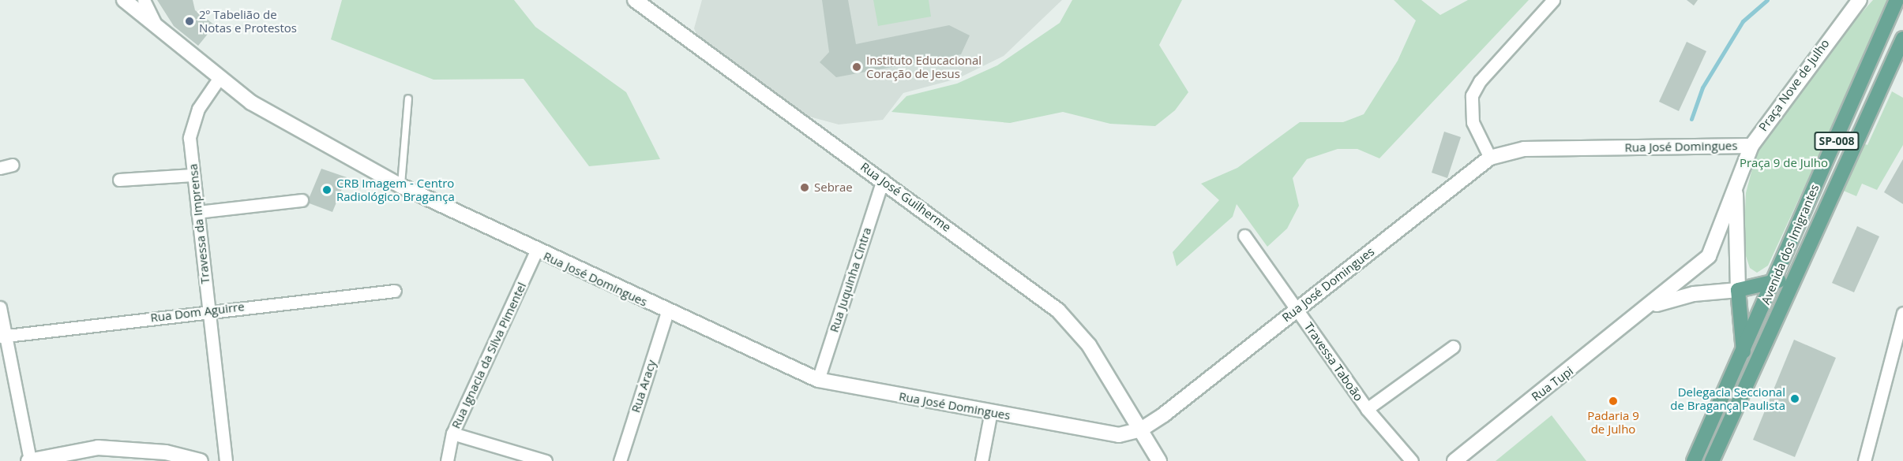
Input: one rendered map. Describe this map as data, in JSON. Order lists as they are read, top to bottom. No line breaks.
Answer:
{"streets":{"main road":["SP-008","Avenida dos Imigrantes"],"street":["Praça Nove de Julho","Rua José Domingues","Rua José Guilherme","Travessa da Imprensa","Rua Juquinha Cintra","Rua Dom Aguirre","Rua Ignacia da Silva Pimentel","Travessa Taboão","Rua Tupi","Rua Aracy"]},"crossings":[["Praça Nove de Julho","Rua José Domingues"],["Praça Nove de Julho","Rua Tupi"],["Rua José Domingues","Rua José Guilherme"],["Rua José Domingues","Travessa da Imprensa"],["Rua José Domingues","Rua Juquinha Cintra"],["Rua José Domingues","Rua Ignacia da Silva Pimentel"],["Rua José Domingues","Travessa Taboão"],["Rua José Domingues","Rua Aracy"],["Rua José Guilherme","Rua Juquinha Cintra"],["Travessa da Imprensa","Rua Dom Aguirre"]],"parks":["Praça 9 de Julho"],"places":["2º Tabelião de Notas e Protestos","Instituto Educacional Coração de Jesus","Sebrae","CRB Imagem - Centro Radiológico Bragança","Delegacia Seccional de Bragança Paulista","Padaria 9 de Julho"]}
